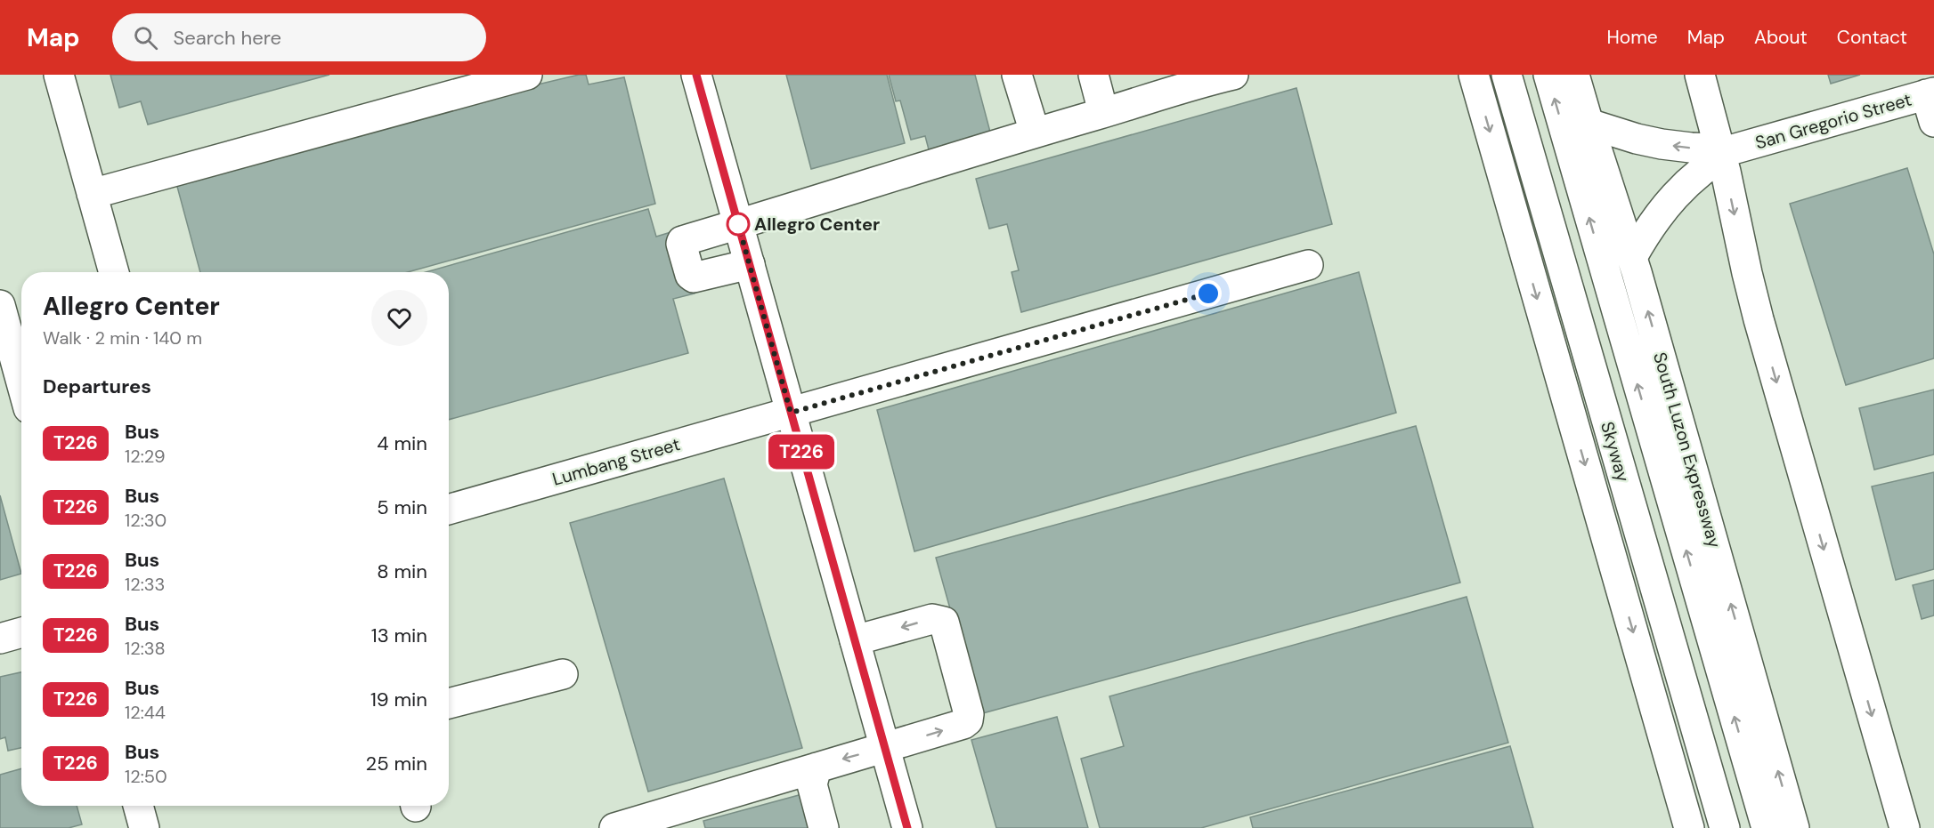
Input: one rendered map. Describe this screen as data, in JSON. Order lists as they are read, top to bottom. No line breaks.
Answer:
{"streets":{"main road":["San Gregorio Street","South Luzon Expressway","Skyway","Lumbang Street"]},"crossings":[["San Gregorio Street","South Luzon Expressway"]],"one_way":["San Gregorio Street"],"places":["Allegro Center"],"lines":["bus line T226"],"page":{"header":"Map","search":"Search here","nav":["Home","Map","About","Contact"],"on_map":"T226","heading":[["Allegro Center","Walk · 2 min · 140 m"],"Departures"],"list":[{"mark":"T226","name":"Bus","note":"12:29","value":"4 min"},{"mark":"T226","name":"Bus","note":"12:30","value":"5 min"},{"mark":"T226","name":"Bus","note":"12:33","value":"8 min"},{"mark":"T226","name":"Bus","note":"12:38","value":"13 min"},{"mark":"T226","name":"Bus","note":"12:44","value":"19 min"},{"mark":"T226","name":"Bus","note":"12:50","value":"25 min"}]}}
